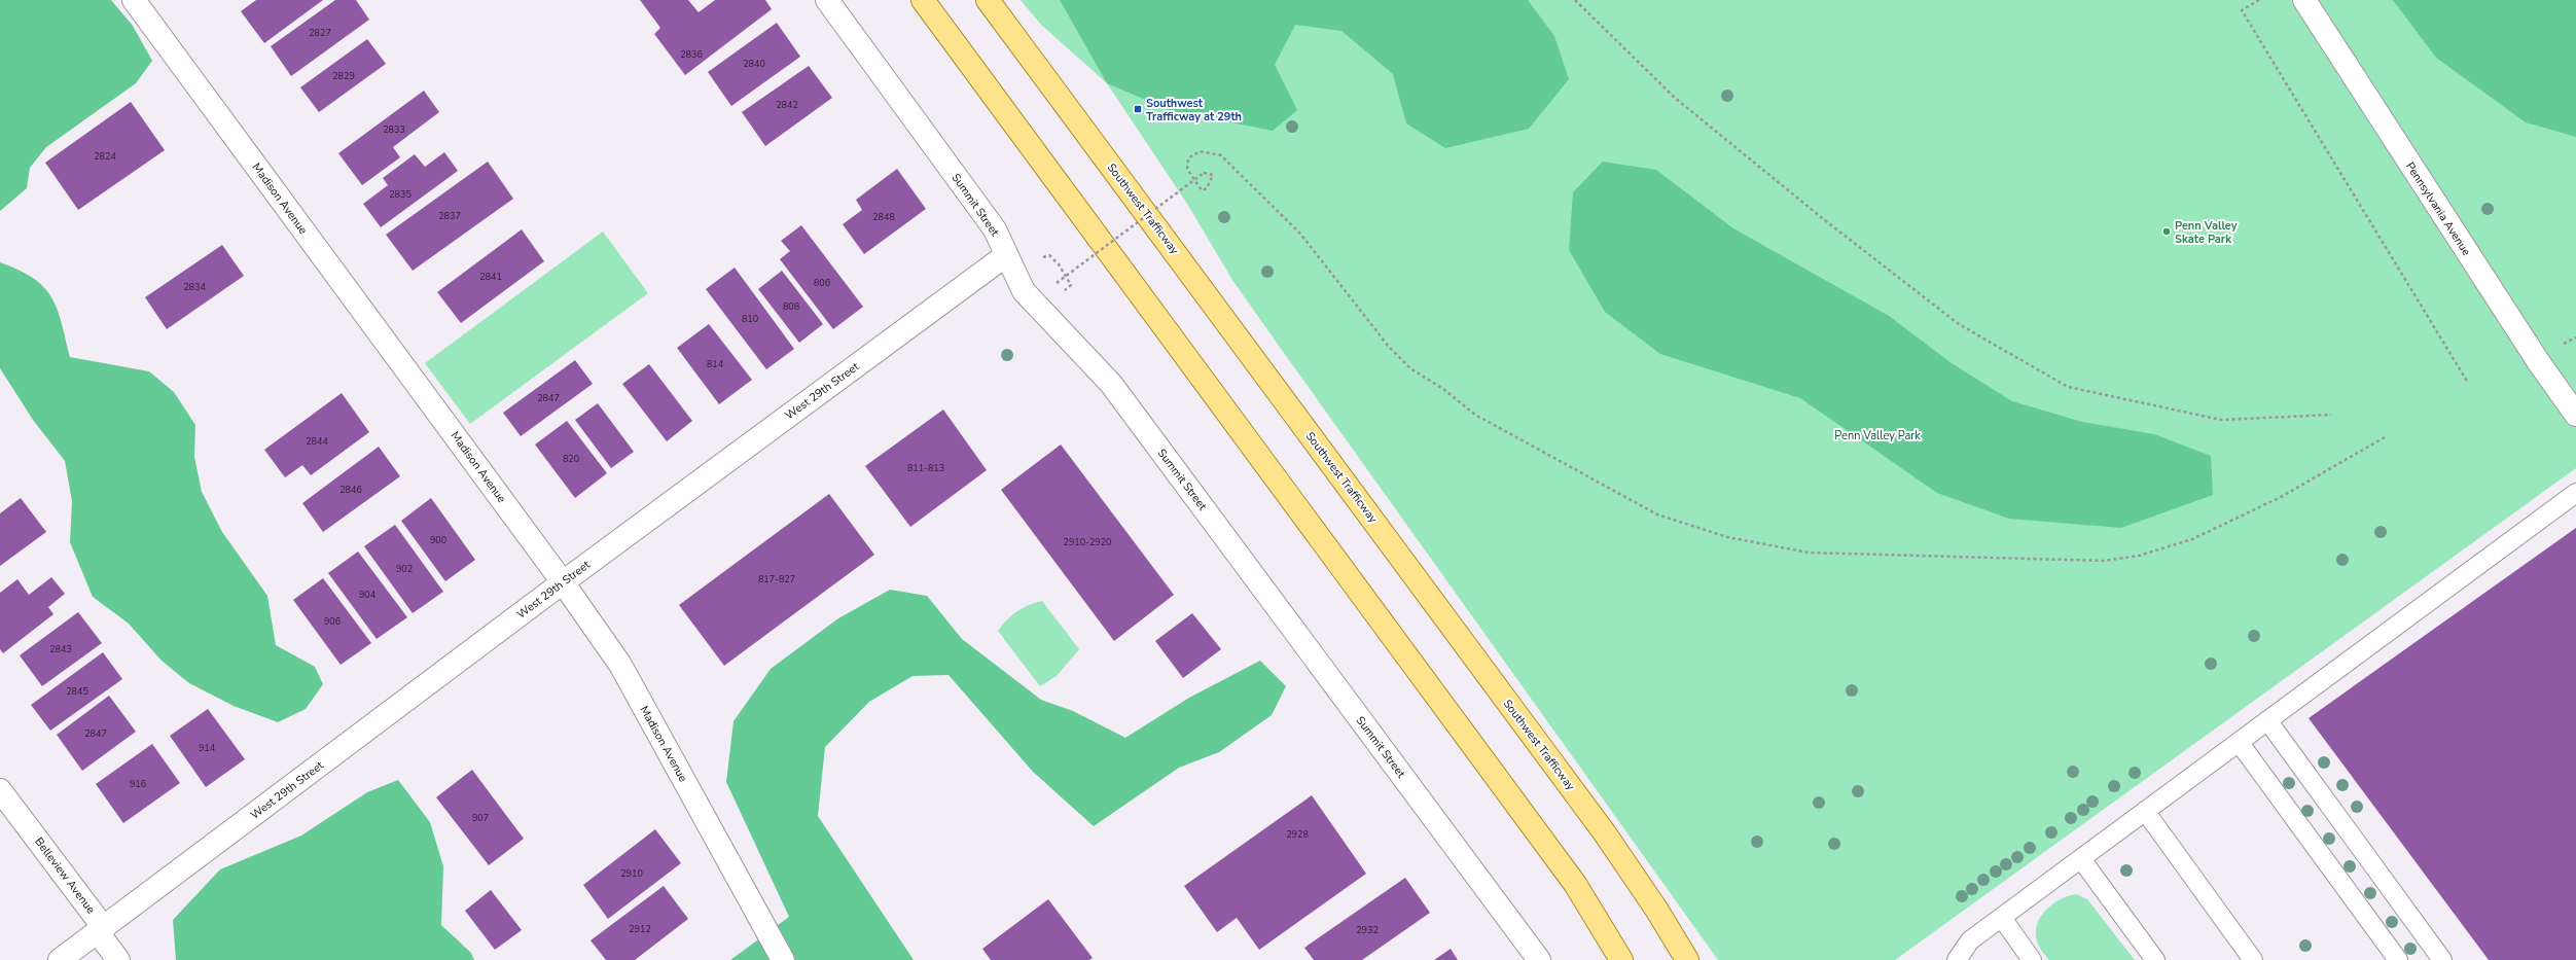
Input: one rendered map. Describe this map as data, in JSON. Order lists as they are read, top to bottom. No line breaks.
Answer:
{"streets":{"main road":["Southwest Trafficway"],"street":["Madison Avenue","Summit Street","Pennsylvania Avenue","West 29th Street","Belleview Avenue"]},"crossings":[["Madison Avenue","West 29th Street"],["Summit Street","West 29th Street"],["West 29th Street","Belleview Avenue"]],"parks":["Penn Valley Park"],"places":{"transit":["Southwest Trafficway at 29th"],"other":["Penn Valley Skate Park"]},"house_numbers":["2827","2836","2840","2829","2842","2833","2824","2835","2837","2848","2841","806","2834","808","810","814","2847","2844","820","811-813","2846","900","2910-2920","902","817-827","904","906","2843","2845","2847","914","916","907","2928","2910","2912","2932"]}
